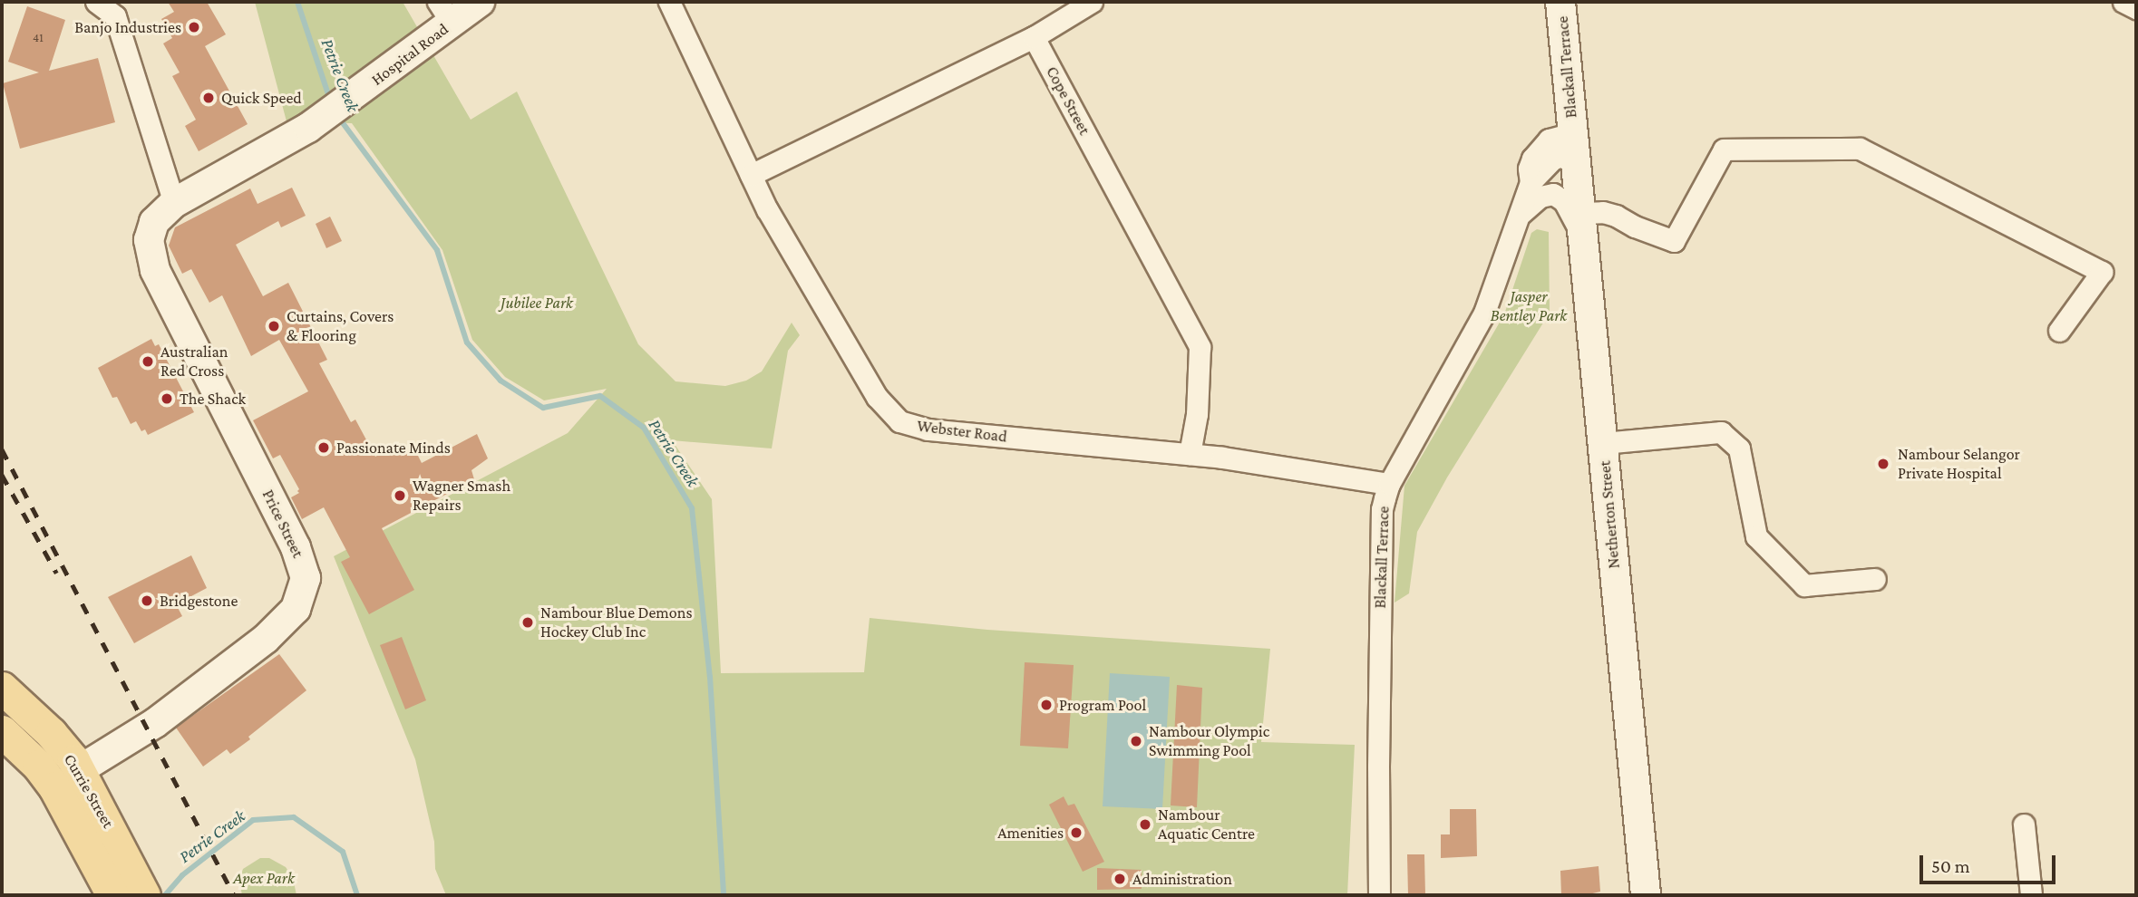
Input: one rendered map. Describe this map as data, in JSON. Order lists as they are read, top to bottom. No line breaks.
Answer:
{"streets":{"main road":["Currie Street"],"street":["Hospital Road","Blackall Terrace","Cope Street","Webster Road","Netherton Street","Price Street"]},"crossings":[["Hospital Road","Price Street"],["Blackall Terrace","Webster Road"],["Blackall Terrace","Netherton Street"],["Cope Street","Webster Road"],["Price Street","Currie Street"]],"water":["Petrie Creek"],"parks":["Jasper Bentley Park","Jubilee Park","Apex Park"],"places":["Banjo Industries","Quick Speed","Curtains, Covers & Flooring","Australian Red Cross","The Shack","Passionate Minds","Nambour Selangor Private Hospital","Wagner Smash Repairs","Bridgestone","Nambour Blue Demons Hockey Club Inc","Program Pool","Nambour Olympic Swimming Pool","Nambour Aquatic Centre","Amenities","Administration"],"house_numbers":["41"],"scale_bar":"50 m"}
